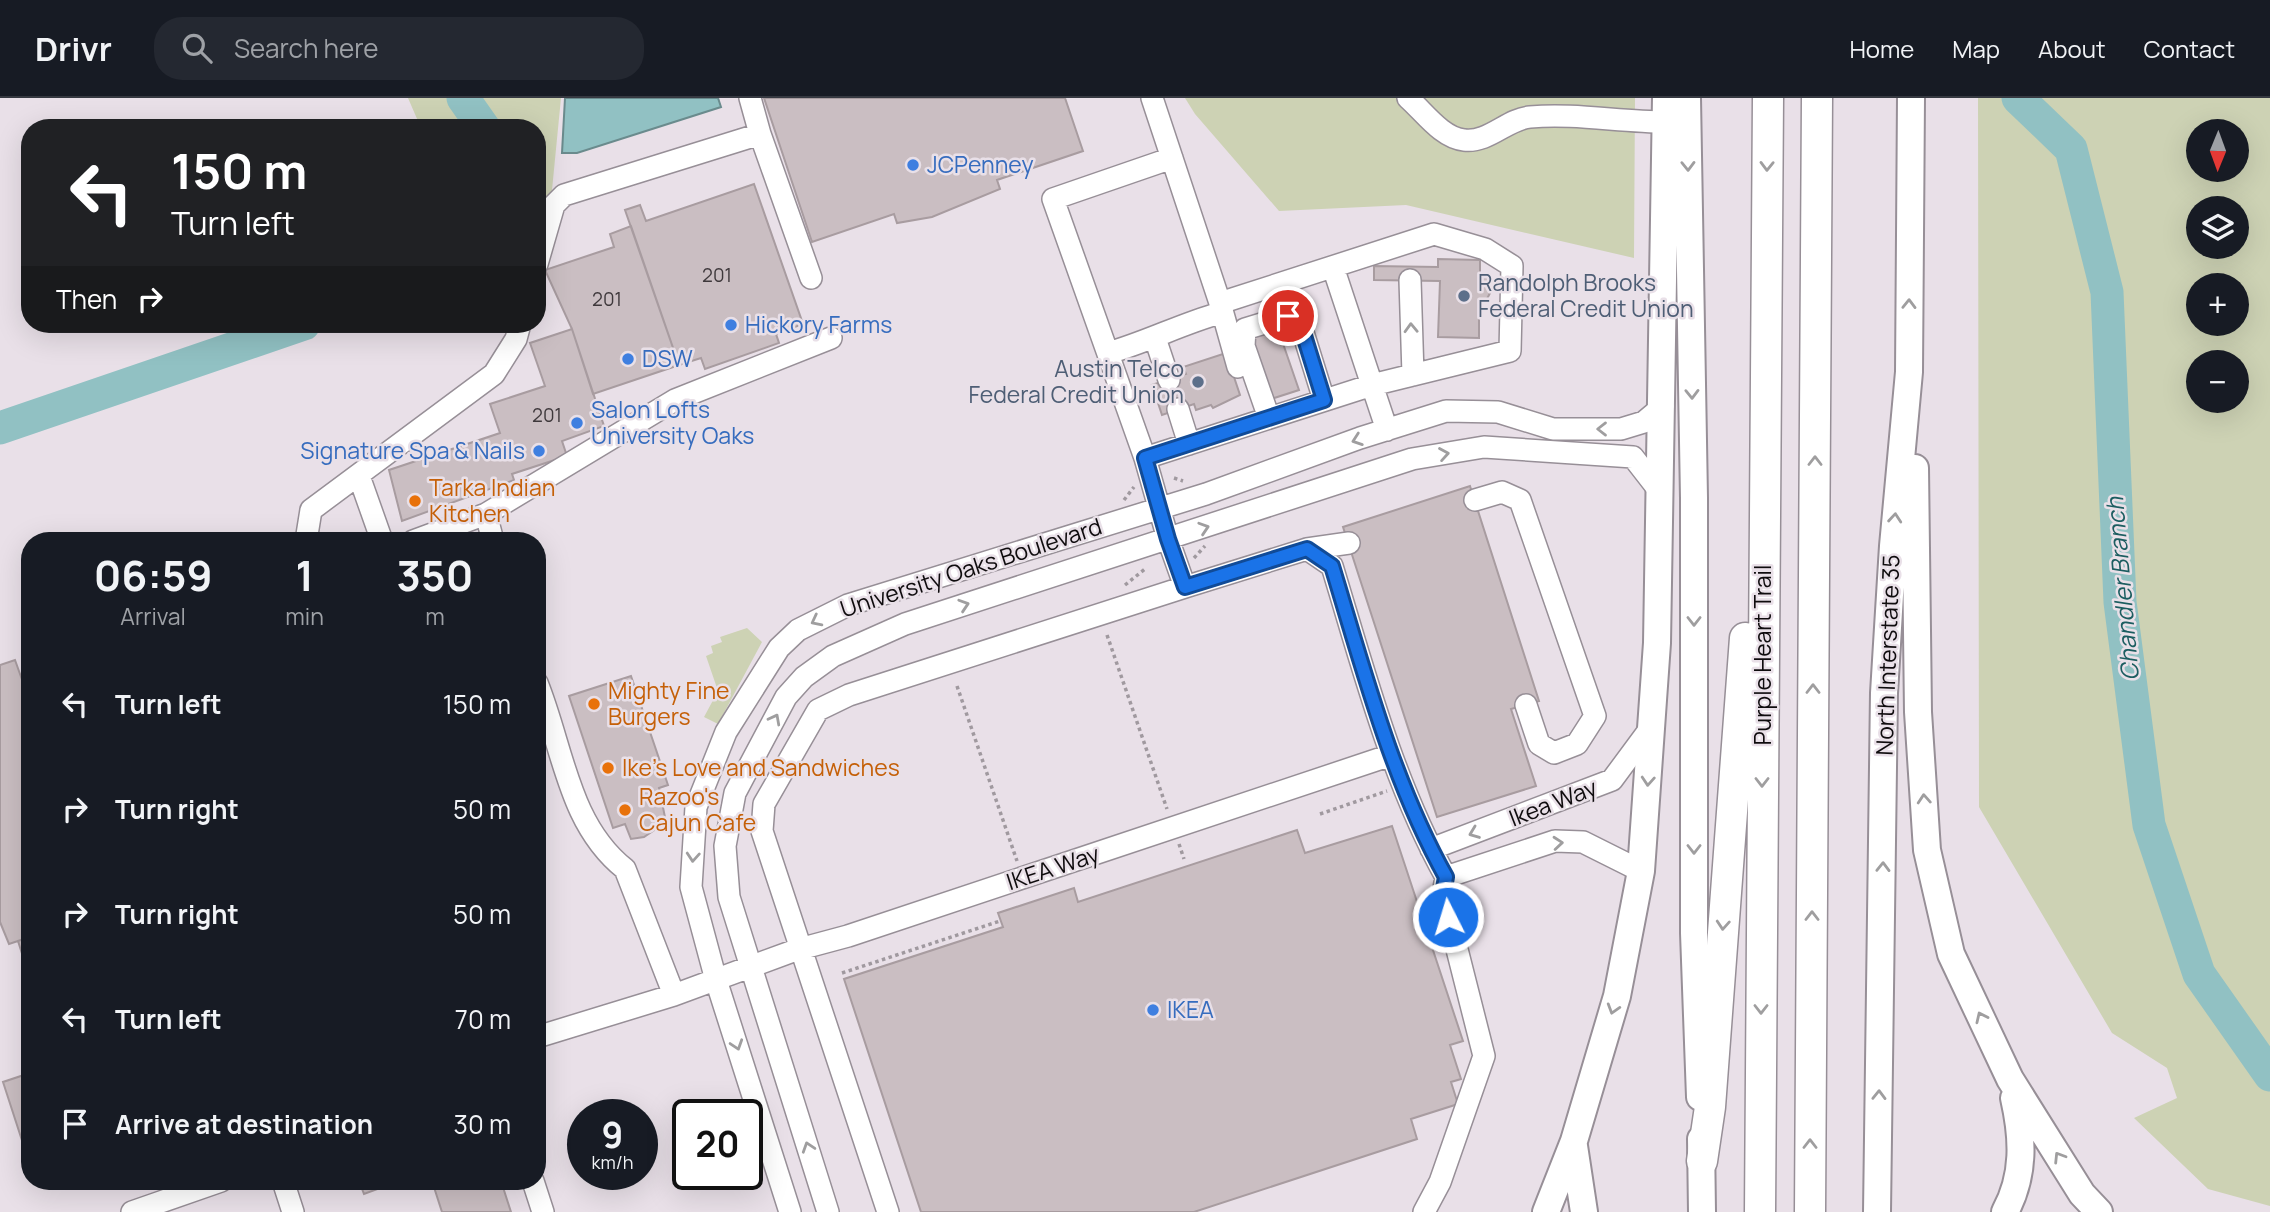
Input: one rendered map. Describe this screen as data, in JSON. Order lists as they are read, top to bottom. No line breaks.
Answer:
{"streets":{"highway":["Purple Heart Trail"],"main road":["North Interstate 35"],"street":["University Oaks Boulevard","Ikea Way","IKEA Way"]},"crossings":[["University Oaks Boulevard","IKEA Way"]],"one_way":["Ikea Way"],"water":["Chandler Branch"],"places":["JCPenney","Randolph Brooks Federal Credit Union","Hickory Farms","DSW","Austin Telco Federal Credit Union","Salon Lofts University Oaks","Signature Spa & Nails","Tarka Indian Kitchen","Mighty Fine Burgers","Ike's Love and Sandwiches","Razoo's Cajun Cafe","IKEA"],"house_numbers":["201","201","201"],"north":"bottom","page":{"header":"Drivr","search":"Search here","nav":["Home","Map","About","Contact"],"map_buttons":["+","−"],"turn":["150 m","Turn left"],"then":"Then","eta":["06:59","Arrival","1","min","350","m"],"list":[{"name":"Turn left","value":"150 m"},{"name":"Turn right","value":"50 m"},{"name":"Turn right","value":"50 m"},{"name":"Turn left","value":"70 m"},{"name":"Arrive at destination","value":"30 m"}],"speed":"9 km/h","limit":"20"}}
